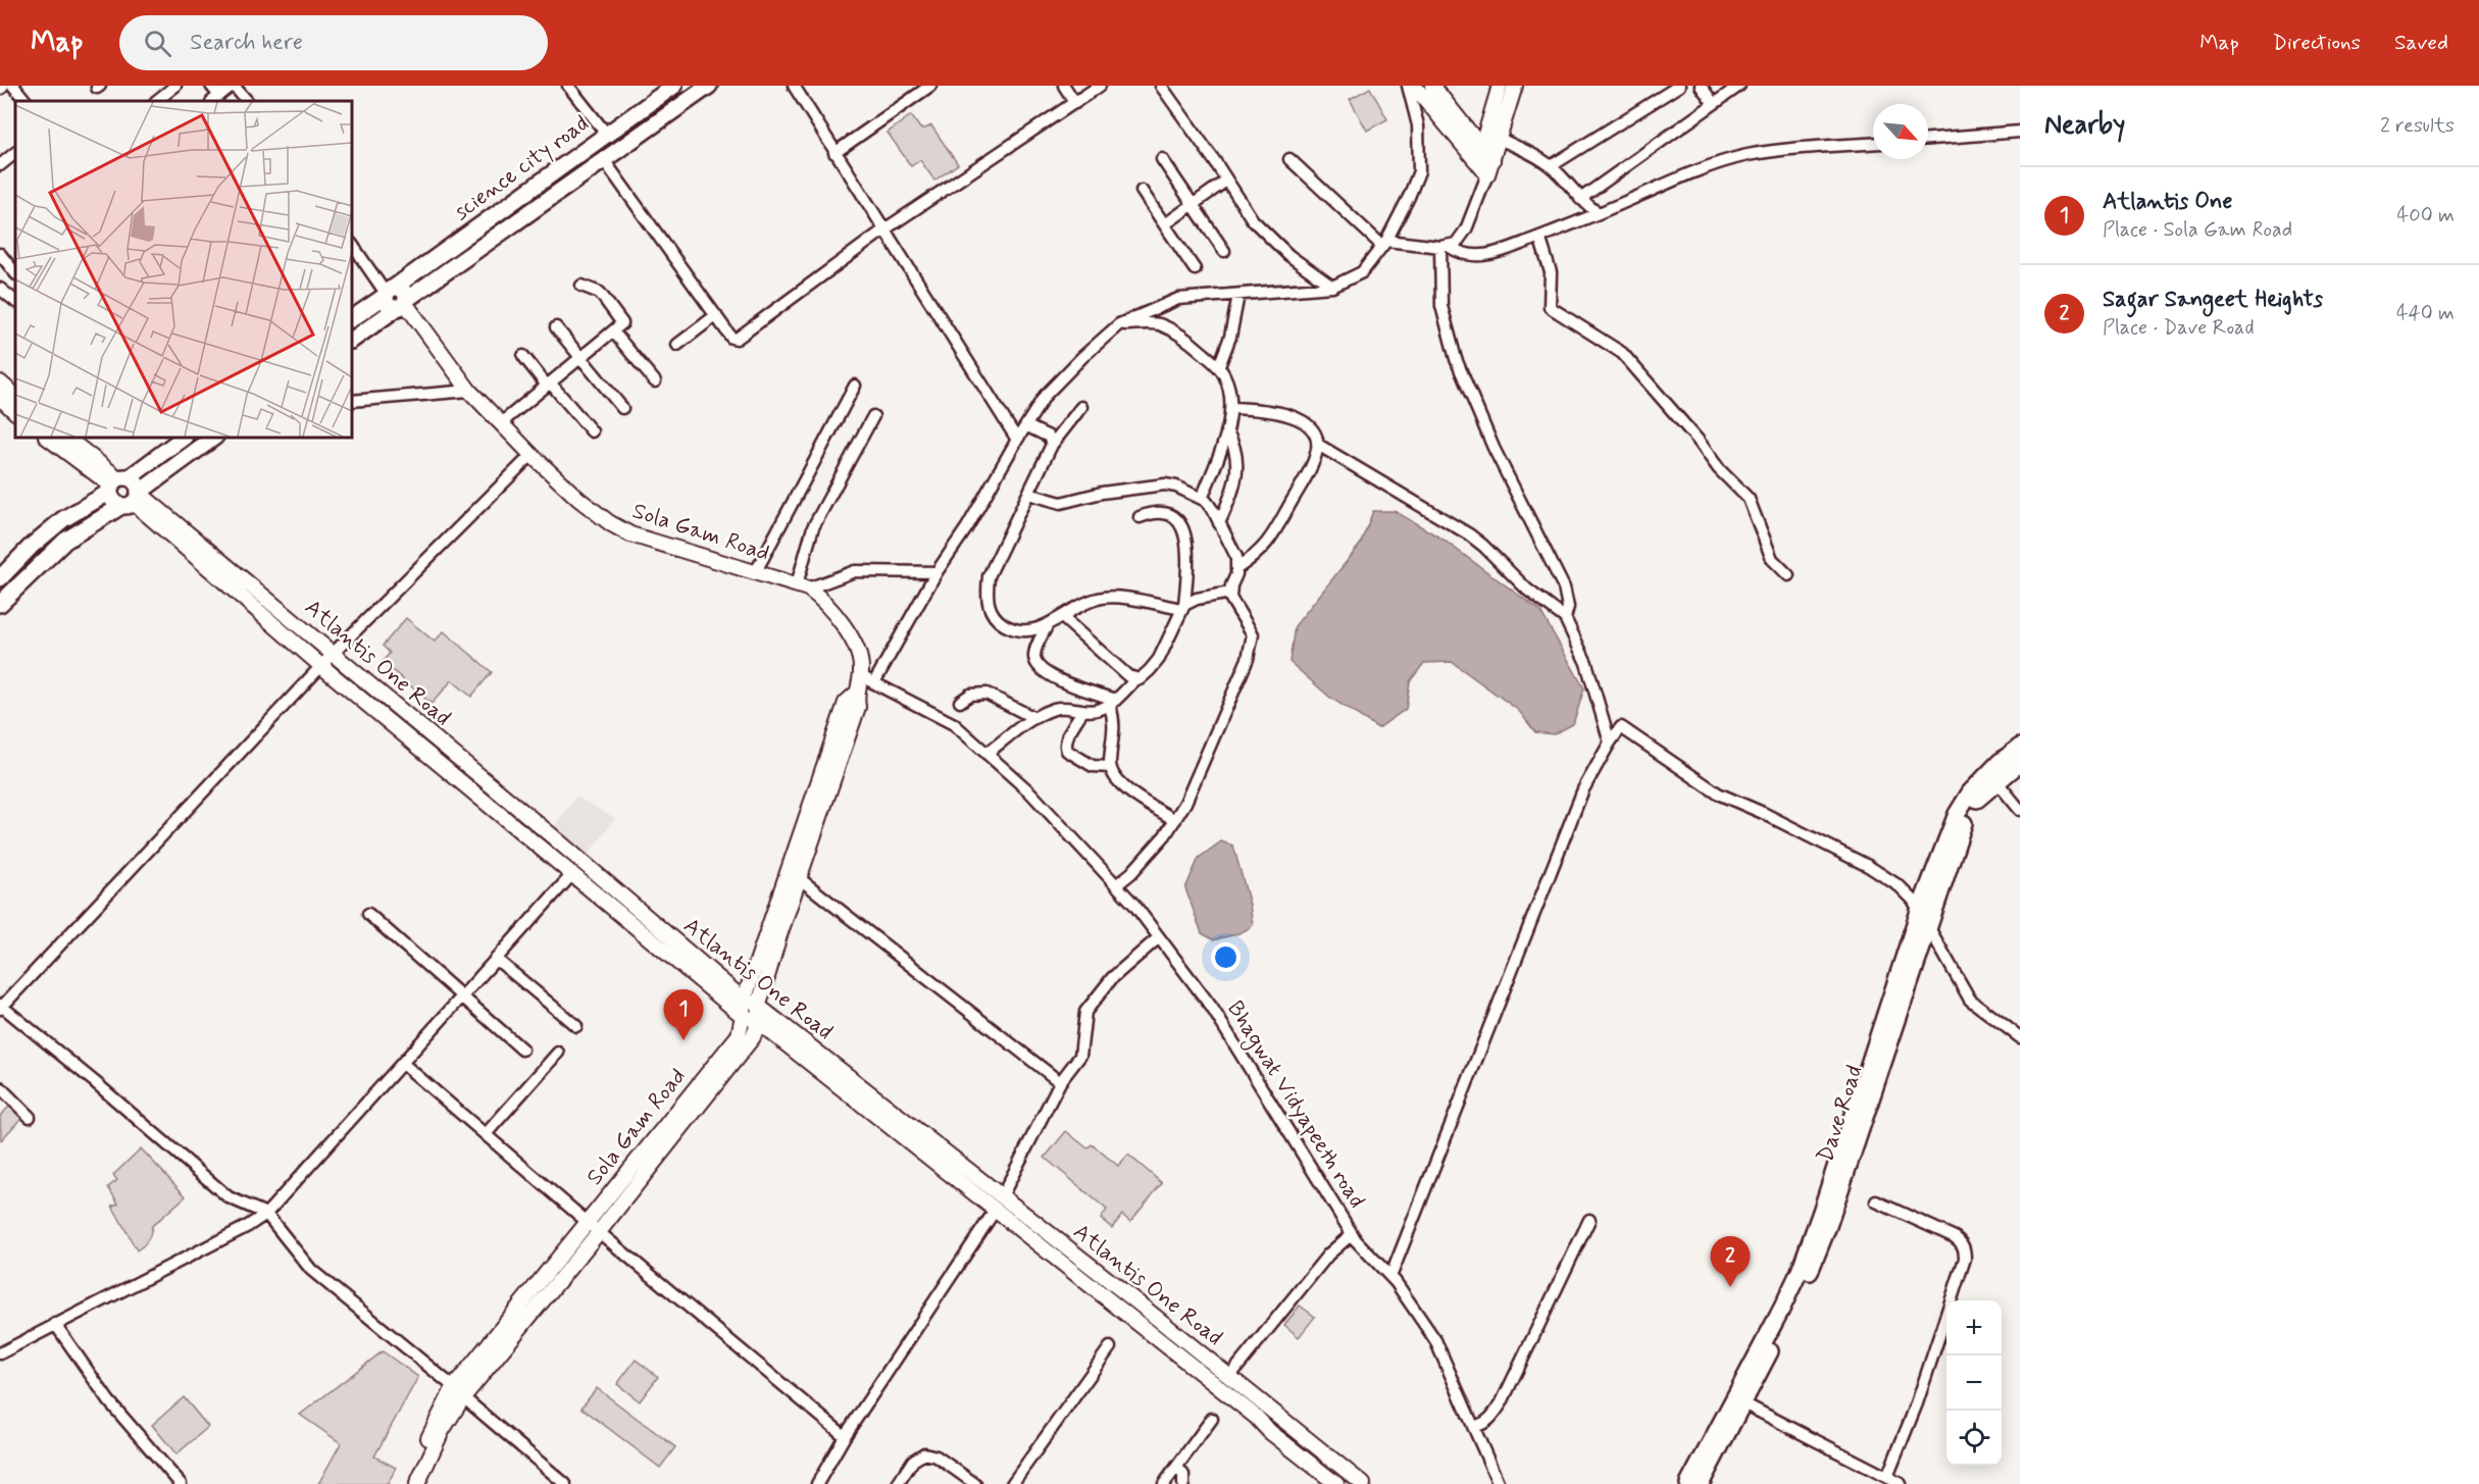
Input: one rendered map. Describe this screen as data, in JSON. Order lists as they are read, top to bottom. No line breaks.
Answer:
{"streets":{"main road":["science city road","Dave Road"],"street":["Sola Gam Road","Atlantis One Road","Bhagwat Vidyapeeth road"]},"crossings":[["Sola Gam Road","Atlantis One Road"],["Sola Gam Road","Bhagwat Vidyapeeth road"]],"north":"bottom right","page":{"header":"Map","search":"Search here","nav":["Map","Directions","Saved"],"heading":["Nearby","2 results"],"list":[{"mark":"1","name":"Atlantis One","note":"Place · Sola Gam Road","value":"400 m"},{"mark":"2","name":"Sagar Sangeet Heights","note":"Place · Dave Road","value":"440 m"}],"pins":["1","2"],"map_buttons":["+","−"]}}
